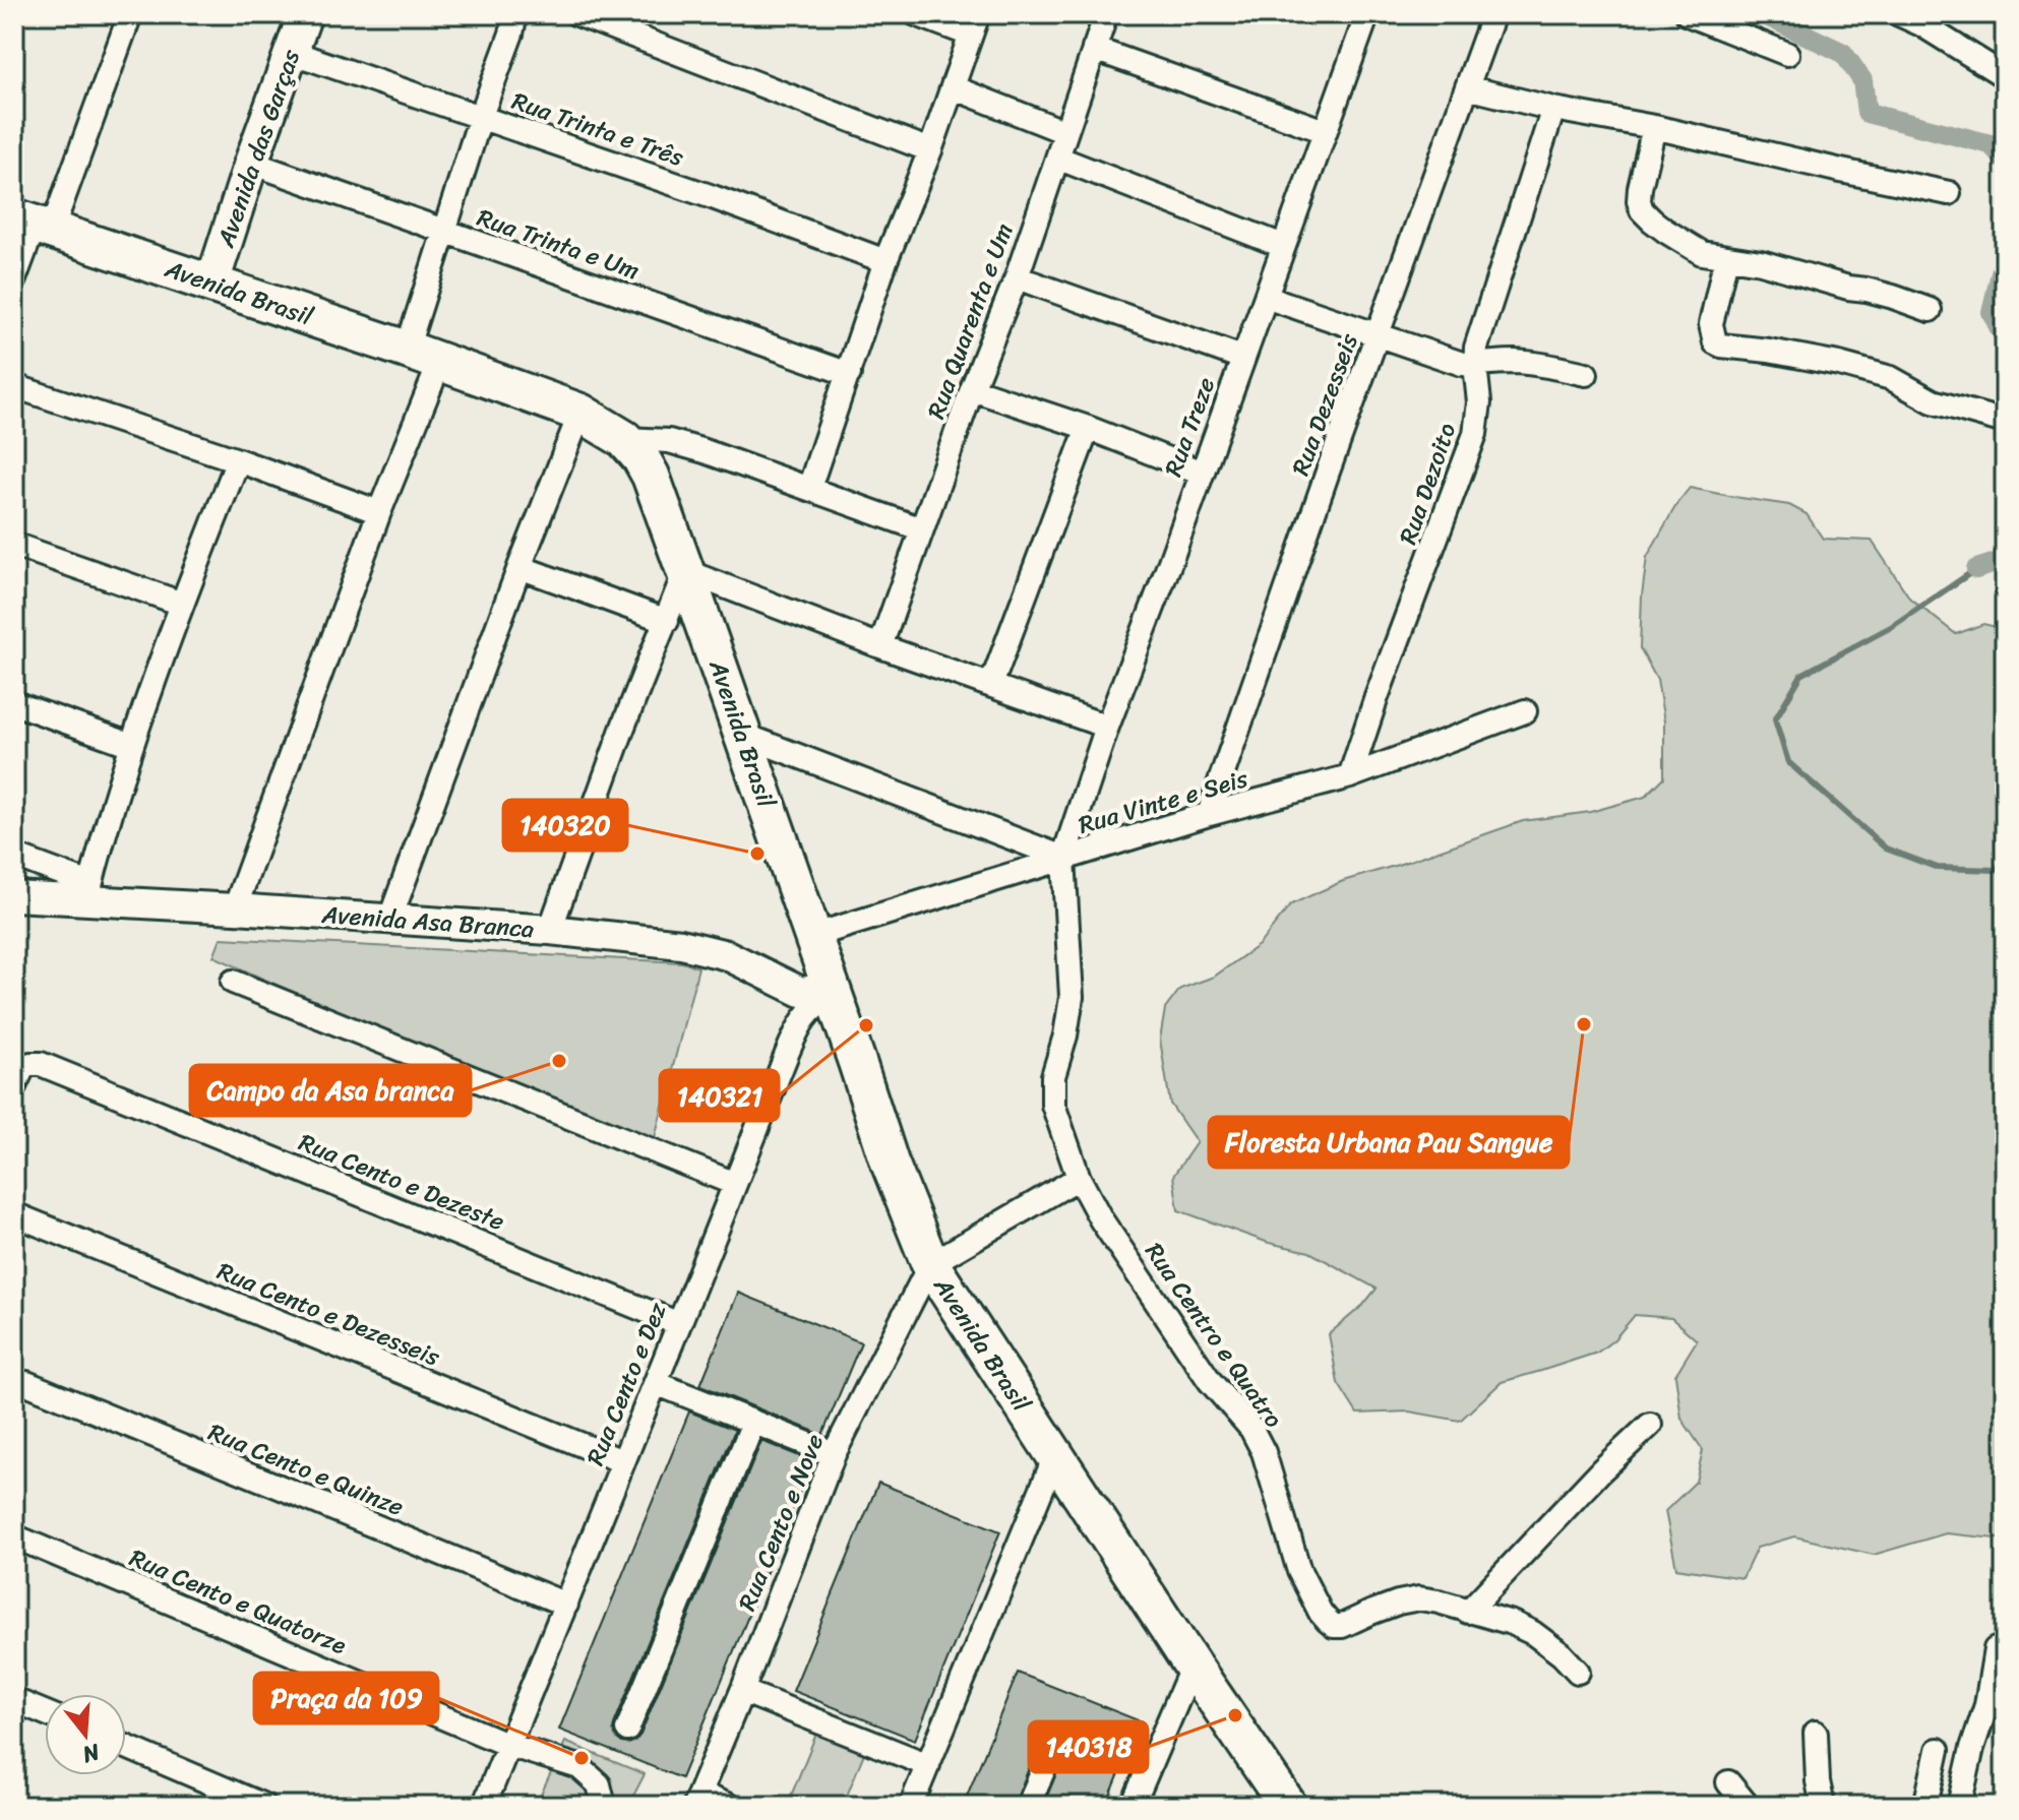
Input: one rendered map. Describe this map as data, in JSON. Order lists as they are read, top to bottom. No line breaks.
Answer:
{"streets":{"main road":["Avenida das Garças","Avenida Brasil"],"street":["Rua Trinta e Três","Rua Trinta e Um","Rua Quarenta e Um","Rua Dezesseis","Rua Treze","Rua Dezoito","Rua Vinte e Seis","Avenida Asa Branca","Rua Cento e Dezeste","Rua Cento e Dezesseis","Rua Centro e Quatro","Rua Cento e Dez","Rua Cento e Quinze","Rua Cento e Nove","Rua Cento e Quatorze"]},"crossings":[["Rua Trinta e Três","Avenida das Garças"],["Avenida das Garças","Rua Trinta e Um"],["Avenida das Garças","Avenida Brasil"],["Avenida Brasil","Rua Vinte e Seis"],["Avenida Brasil","Avenida Asa Branca"],["Avenida Brasil","Rua Cento e Dez"],["Avenida Brasil","Rua Cento e Nove"],["Rua Dezesseis","Rua Vinte e Seis"],["Rua Treze","Rua Vinte e Seis"],["Rua Treze","Rua Centro e Quatro"],["Rua Dezoito","Rua Vinte e Seis"],["Rua Vinte e Seis","Rua Centro e Quatro"],["Avenida Asa Branca","Rua Cento e Dez"],["Rua Cento e Dezeste","Rua Cento e Dez"],["Rua Cento e Dezesseis","Rua Cento e Dez"],["Rua Cento e Dez","Rua Cento e Quinze"],["Rua Cento e Dez","Rua Cento e Quatorze"]],"places":["140320","Floresta Urbana Pau Sangue","140321","Campo da Asa branca","140318","Praça da 109"],"north":"bottom"}
